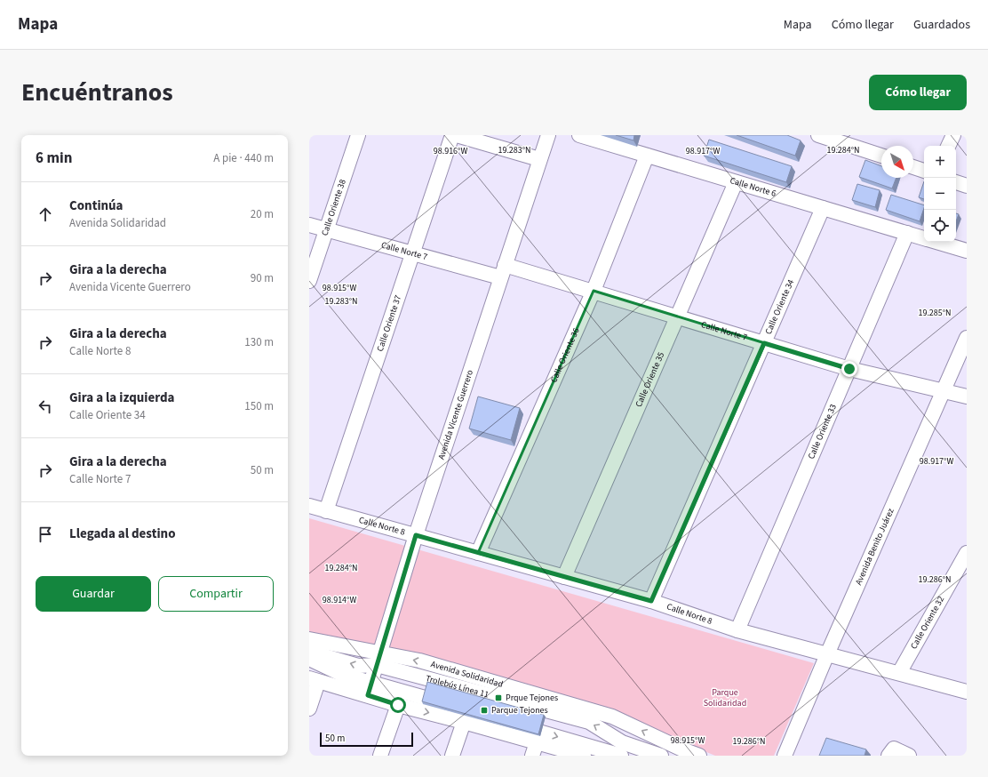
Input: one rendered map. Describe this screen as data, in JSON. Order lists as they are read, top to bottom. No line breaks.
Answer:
{"streets":{"street":["Calle Norte 6","Calle Oriente 38","Calle Norte 7","Calle Oriente 34","Calle Oriente 37","Calle Oriente 36","Calle Oriente 35","Avenida Vicente Guerrero","Calle Oriente 33","Calle Norte 8","Avenida Benito Juárez","Calle Oriente 32","Avenida Solidaridad","Trolebús Línea 11"]},"crossings":[["Calle Norte 6","Calle Oriente 34"],["Calle Norte 6","Calle Oriente 36"],["Calle Norte 6","Calle Oriente 35"],["Calle Norte 6","Calle Oriente 33"],["Calle Oriente 38","Calle Norte 7"],["Calle Norte 7","Calle Oriente 34"],["Calle Norte 7","Calle Oriente 37"],["Calle Norte 7","Calle Oriente 36"],["Calle Norte 7","Calle Oriente 35"],["Calle Norte 7","Avenida Vicente Guerrero"],["Calle Norte 7","Calle Oriente 33"],["Calle Norte 7","Avenida Benito Juárez"],["Calle Oriente 34","Calle Norte 8"],["Calle Oriente 37","Calle Norte 8"],["Calle Oriente 36","Calle Norte 8"],["Calle Oriente 35","Calle Norte 8"],["Avenida Vicente Guerrero","Calle Norte 8"],["Avenida Vicente Guerrero","Avenida Solidaridad"],["Avenida Vicente Guerrero","Trolebús Línea 11"],["Calle Oriente 33","Calle Norte 8"],["Calle Norte 8","Avenida Benito Juárez"],["Calle Norte 8","Calle Oriente 32"],["Avenida Solidaridad","Trolebús Línea 11"]],"parks":["Parque Solidaridad"],"places":{"transit":["Prque Tejones","Parque Tejones"]},"scale_bar":"50 m","north":"bottom right","page":{"header":"Mapa","nav":["Mapa","Cómo llegar","Guardados"],"title":"Encuéntranos","buttons":["Cómo llegar",["Guardar","Compartir"]],"heading":["6 min","A pie · 440 m"],"map_buttons":["+","−"],"list":[["Continúa","Avenida Solidaridad","20 m"],["Gira a la derecha","Avenida Vicente Guerrero","90 m"],["Gira a la derecha","Calle Norte 8","130 m"],["Gira a la izquierda","Calle Oriente 34","150 m"],["Gira a la derecha","Calle Norte 7","50 m"],"Llegada al destino"],"scale":"50 m"},"coordinates":["19.283°N","19.284°N","98.916°W","98.917°W","98.915°W","19.285°N","19.286°N","98.914°W"]}
